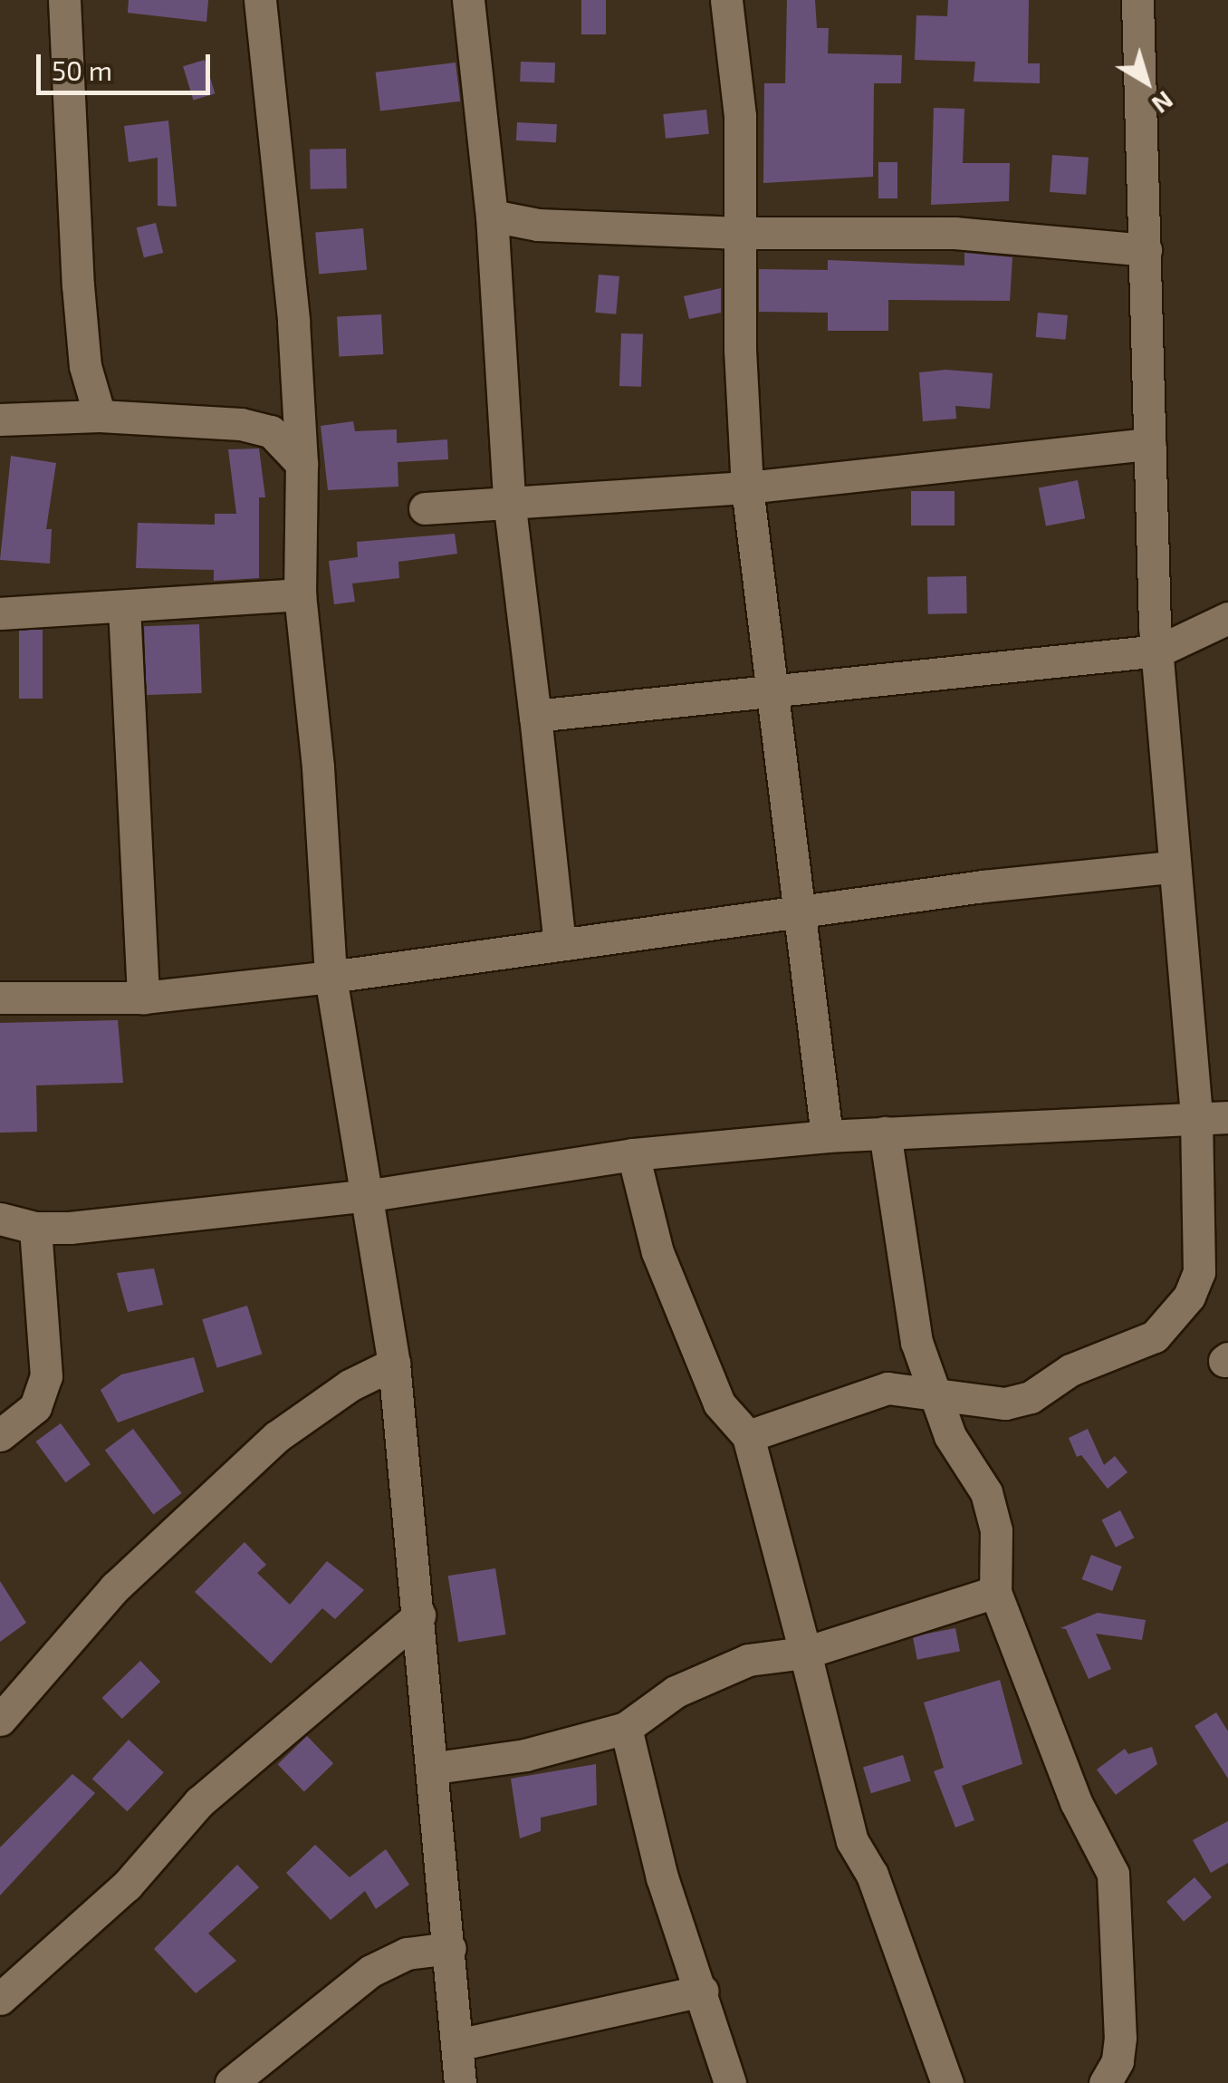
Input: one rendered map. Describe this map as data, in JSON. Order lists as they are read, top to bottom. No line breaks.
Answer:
{"scale_bar":"50 m","north":"bottom right"}
